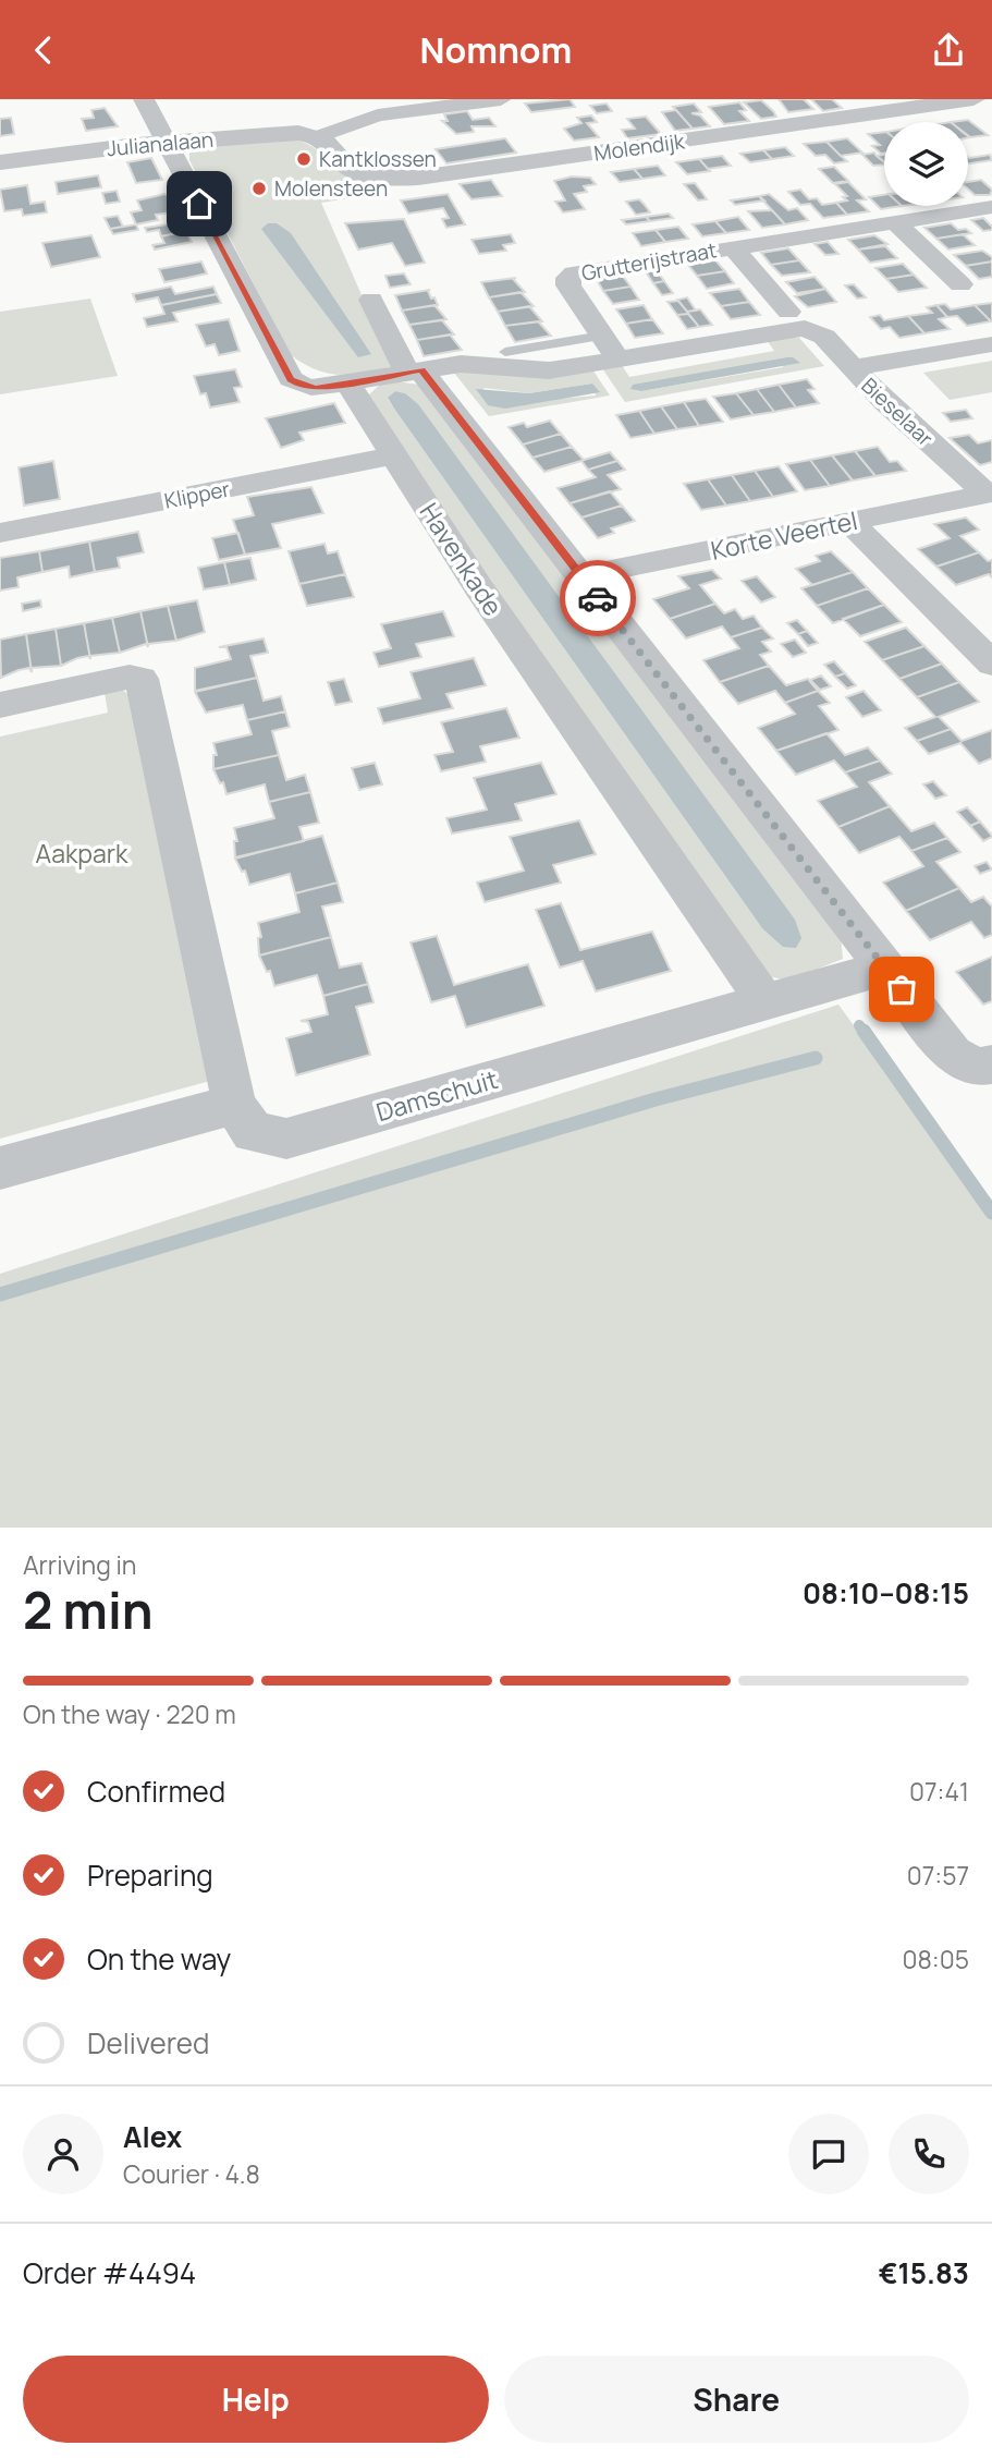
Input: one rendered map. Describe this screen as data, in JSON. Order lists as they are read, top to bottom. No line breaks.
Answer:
{"streets":{"street":["Julianalaan","Molendijk","Grutterijstraat","Bieselaar","Klipper","Korte Veertel","Havenkade","Damschuit"]},"crossings":[["Julianalaan","Molendijk"],["Grutterijstraat","Bieselaar"],["Bieselaar","Korte Veertel"],["Klipper","Havenkade"],["Havenkade","Damschuit"]],"parks":["Aakpark"],"places":["Kantklossen","Molensteen"],"page":{"header":"Nomnom","heading":["2 min","Arriving in","08:10–08:15"],"panel":["Alex","Courier · 4.8","Order #4494","€15.83"],"bar":"On the way · 220 m","list":[["Confirmed","07:41"],["Preparing","07:57"],["On the way","08:05"],"Delivered"],"buttons":["Help","Share"]}}
